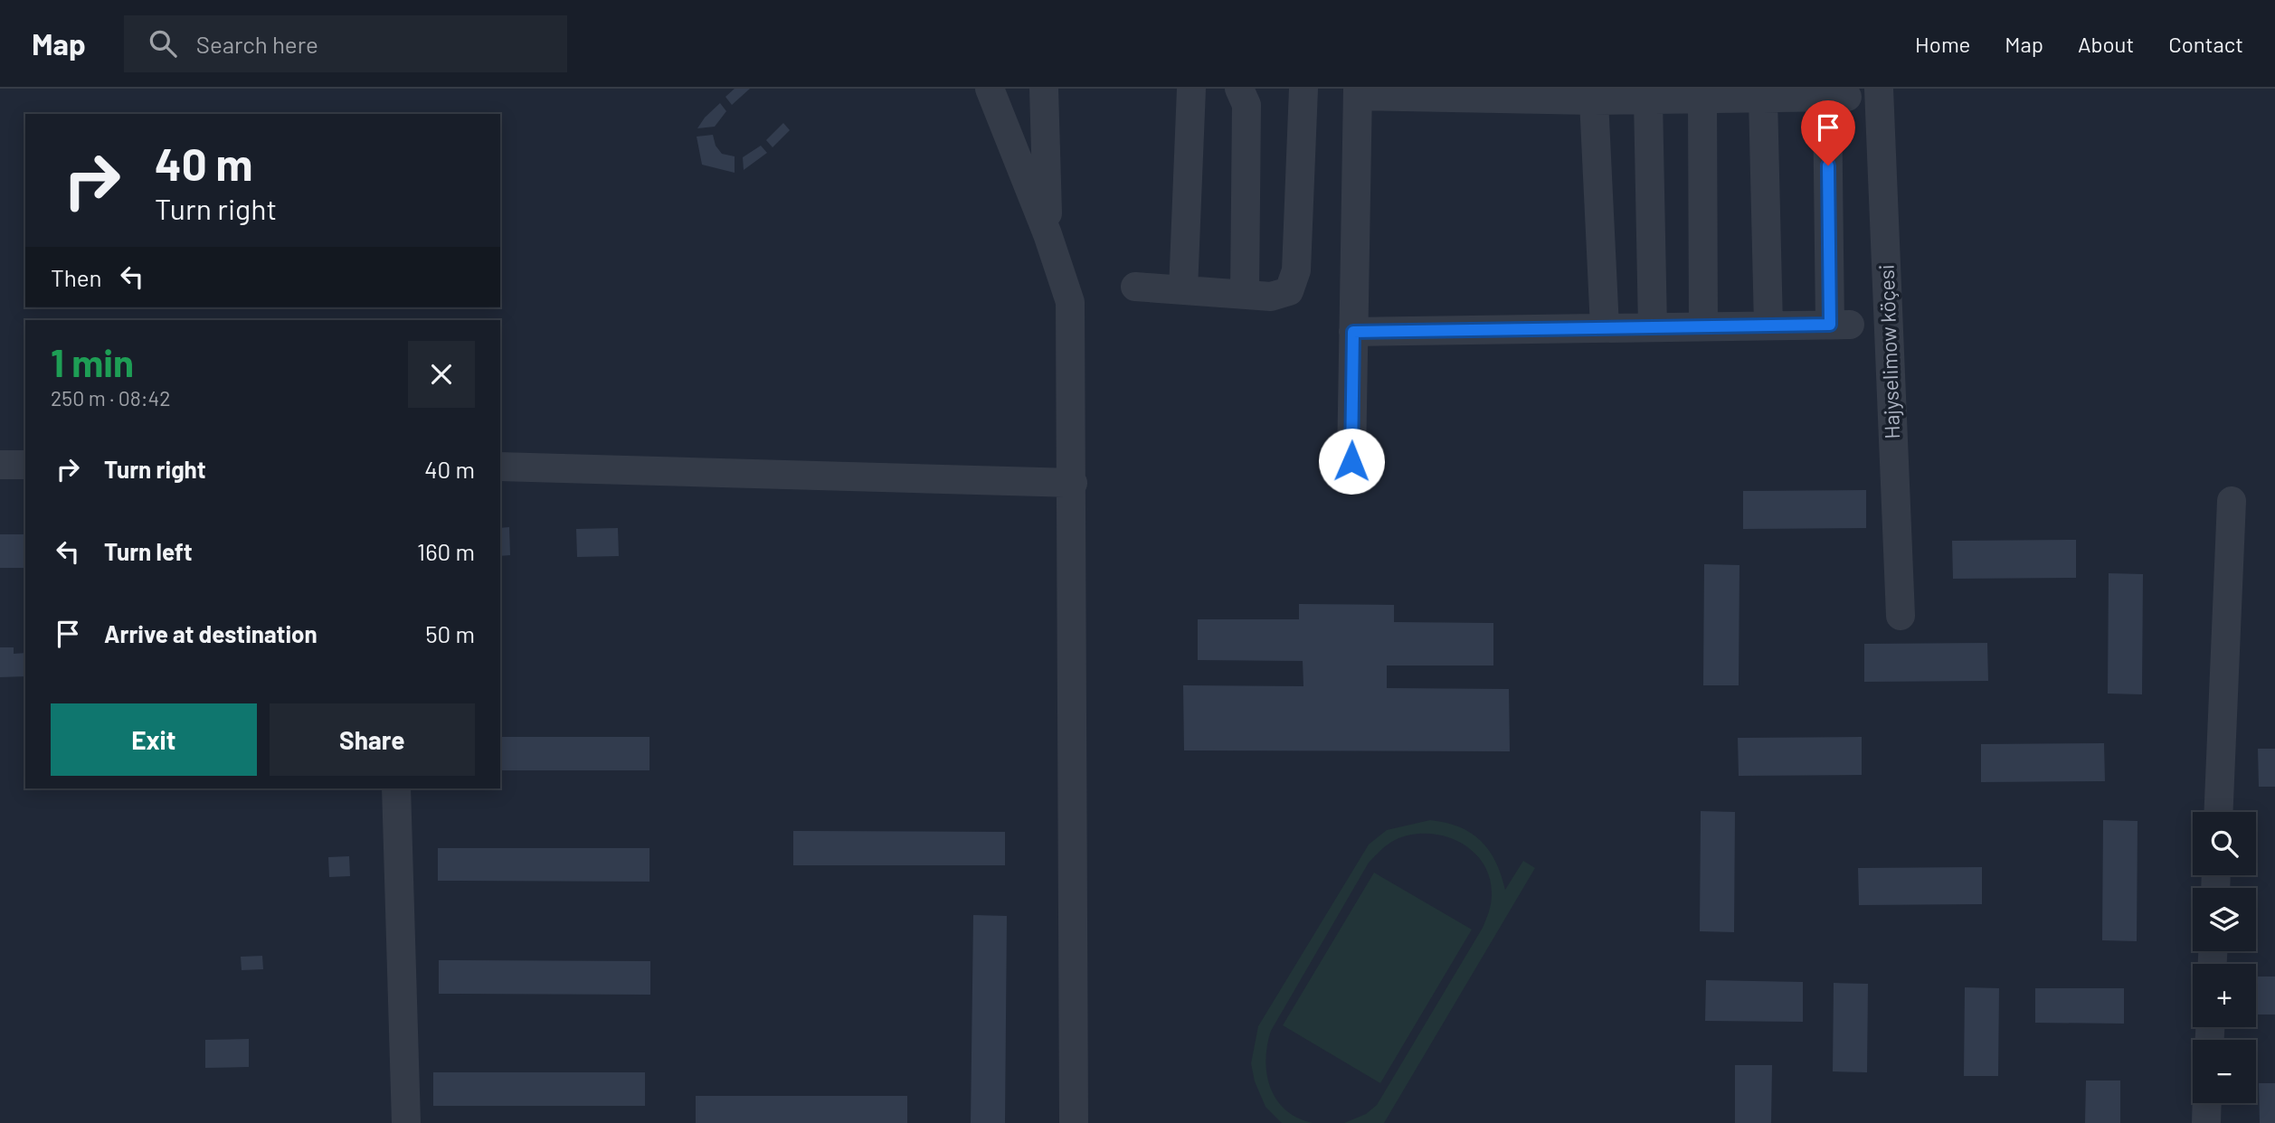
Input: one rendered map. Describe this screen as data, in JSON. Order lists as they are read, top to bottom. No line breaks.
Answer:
{"streets":{"street":["Hajyselimow köçesi"]},"page":{"header":"Map","search":"Search here","nav":["Home","Map","About","Contact"],"turn":["40 m","Turn right"],"then":"Then","heading":["1 min","250 m · 08:42"],"list":[{"name":"Turn right","value":"40 m"},{"name":"Turn left","value":"160 m"},{"name":"Arrive at destination","value":"50 m"}],"buttons":["Exit","Share"],"map_buttons":["+","−"]}}
